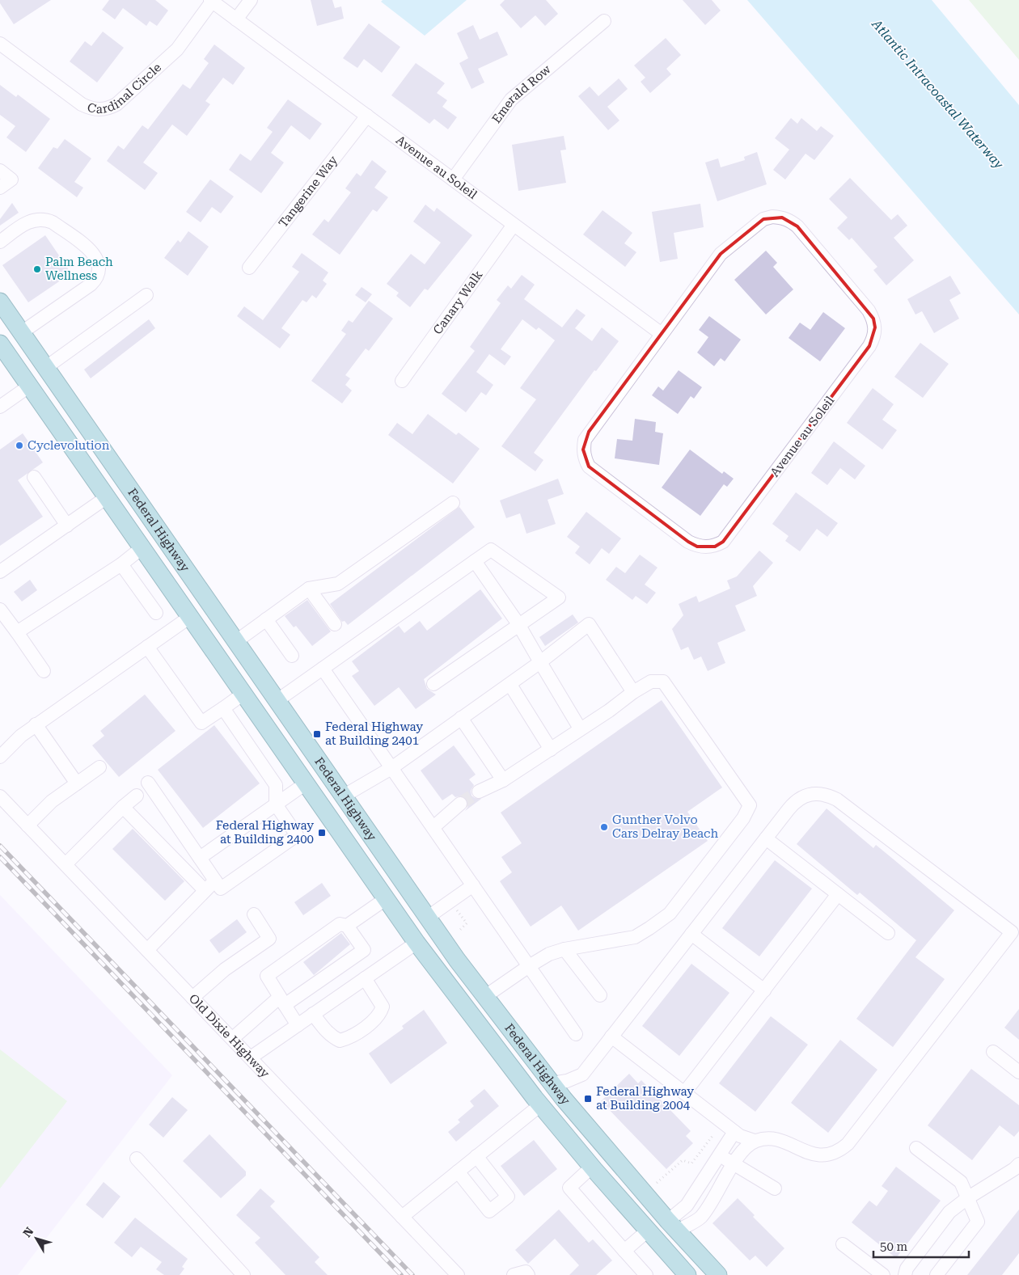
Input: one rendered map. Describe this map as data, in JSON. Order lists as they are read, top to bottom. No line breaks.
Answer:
{"streets":{"main road":["Federal Highway"],"street":["Cardinal Circle","Emerald Row","Avenue au Soleil","Tangerine Way","Canary Walk","Old Dixie Highway"]},"crossings":[["Cardinal Circle","Avenue au Soleil"],["Emerald Row","Avenue au Soleil"],["Avenue au Soleil","Tangerine Way"],["Avenue au Soleil","Canary Walk"]],"water":["Atlantic Intracoastal Waterway"],"places":{"other":["Palm Beach Wellness","Cyclevolution","Gunther Volvo Cars Delray Beach"],"transit":["Federal Highway at Building 2401","Federal Highway at Building 2400","Federal Highway at Building 2004"]},"scale_bar":"50 m","north":"top left"}
